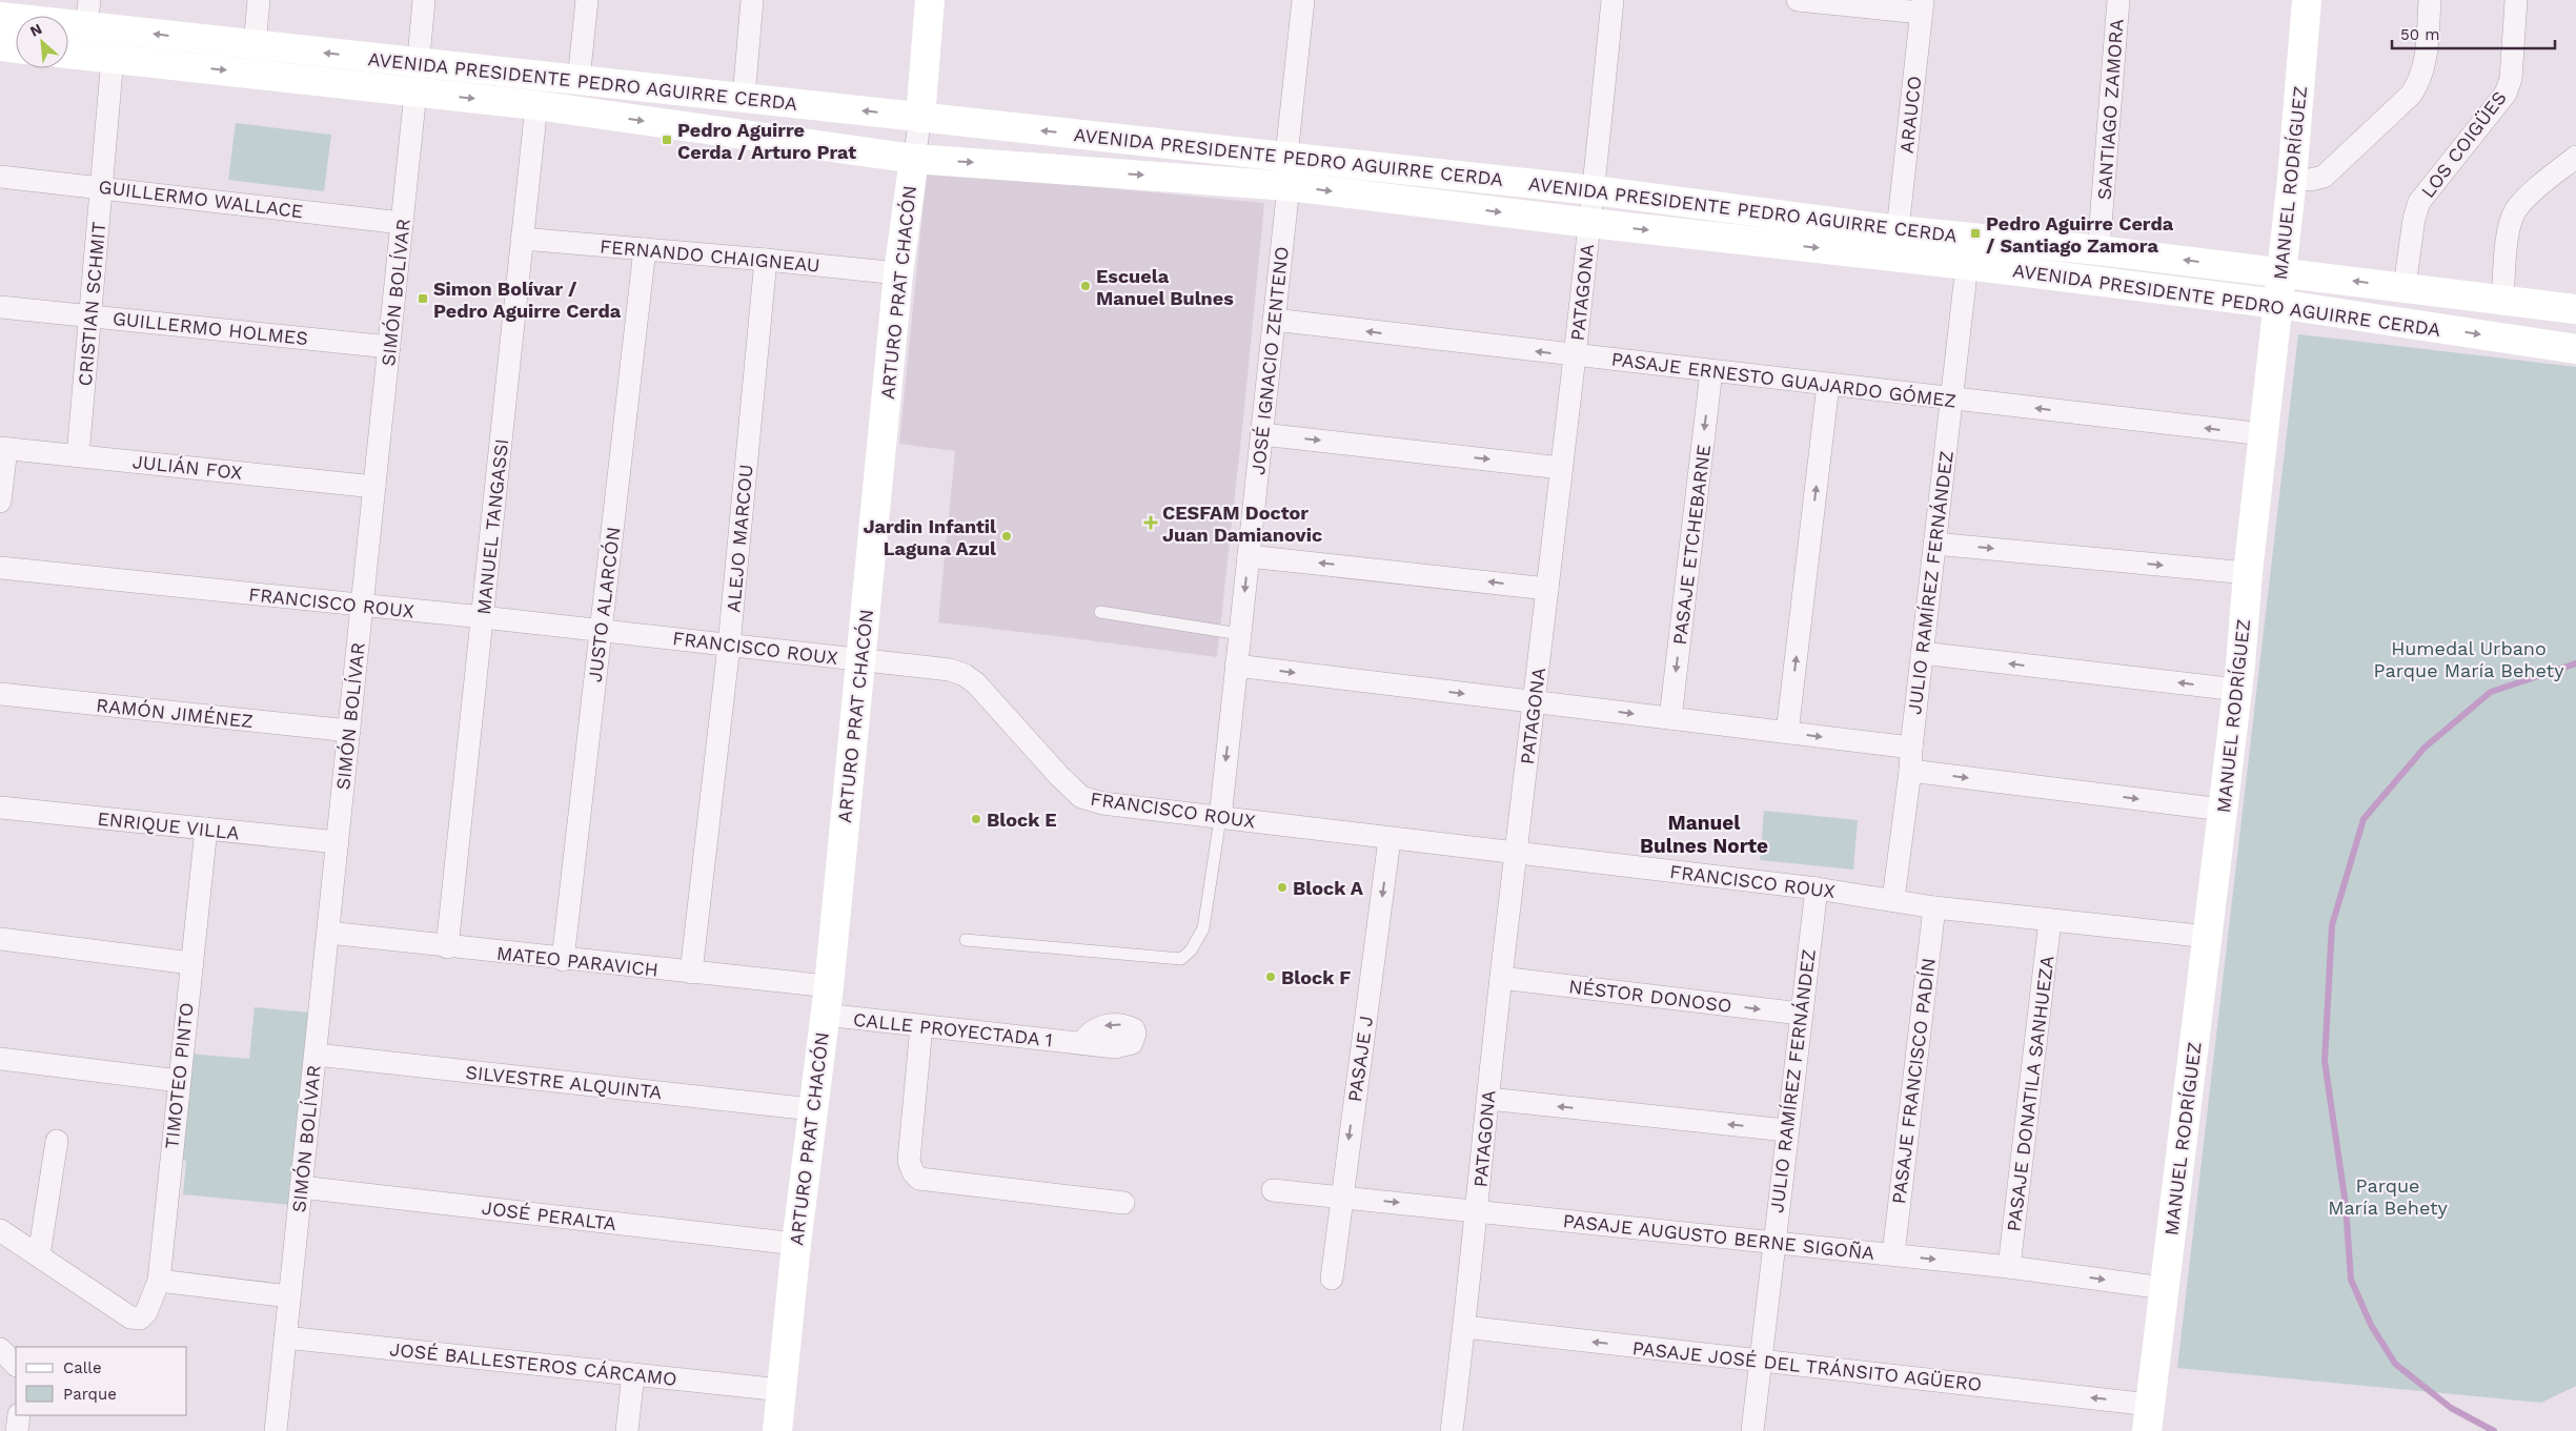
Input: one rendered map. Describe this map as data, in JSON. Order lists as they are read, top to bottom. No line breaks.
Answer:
{"streets":{"main road":["AVENIDA PRESIDENTE PEDRO AGUIRRE CERDA","MANUEL RODRÍGUEZ","ARTURO PRAT CHACÓN"],"street":["SANTIAGO ZAMORA","ARAUCO","LOS COIGÜES","GUILLERMO WALLACE","FERNANDO CHAIGNEAU","SIMÓN BOLÍVAR","PATAGONA","CRISTIAN SCHMIT","GUILLERMO HOLMES","JOSÉ IGNACIO ZENTENO","PASAJE ERNESTO GUAJARDO GÓMEZ","JULIÁN FOX","MANUEL TANGASSI","ALEJO MARCOU","PASAJE ETCHEBARNE","JULIO RAMÍREZ FERNÁNDEZ","FRANCISCO ROUX","JUSTO ALARCÓN","RAMÓN JIMÉNEZ","ENRIQUE VILLA","MATEO PARAVICH","NÉSTOR DONOSO","CALLE PROYECTADA 1","PASAJE J","TIMOTEO PINTO","PASAJE FRANCISCO PADÍN","SILVESTRE ALQUINTA","PASAJE DONATILA SANHUEZA","JOSÉ PERALTA","PASAJE AUGUSTO BERNE SIGOÑA","JOSÉ BALLESTEROS CÁRCAMO","PASAJE JOSÉ DEL TRÁNSITO AGÜERO"]},"crossings":[["AVENIDA PRESIDENTE PEDRO AGUIRRE CERDA","SANTIAGO ZAMORA"],["AVENIDA PRESIDENTE PEDRO AGUIRRE CERDA","ARAUCO"],["AVENIDA PRESIDENTE PEDRO AGUIRRE CERDA","LOS COIGÜES"],["AVENIDA PRESIDENTE PEDRO AGUIRRE CERDA","MANUEL RODRÍGUEZ"],["AVENIDA PRESIDENTE PEDRO AGUIRRE CERDA","SIMÓN BOLÍVAR"],["AVENIDA PRESIDENTE PEDRO AGUIRRE CERDA","ARTURO PRAT CHACÓN"],["AVENIDA PRESIDENTE PEDRO AGUIRRE CERDA","PATAGONA"],["AVENIDA PRESIDENTE PEDRO AGUIRRE CERDA","CRISTIAN SCHMIT"],["AVENIDA PRESIDENTE PEDRO AGUIRRE CERDA","JOSÉ IGNACIO ZENTENO"],["AVENIDA PRESIDENTE PEDRO AGUIRRE CERDA","MANUEL TANGASSI"],["AVENIDA PRESIDENTE PEDRO AGUIRRE CERDA","JULIO RAMÍREZ FERNÁNDEZ"],["MANUEL RODRÍGUEZ","PASAJE ERNESTO GUAJARDO GÓMEZ"],["MANUEL RODRÍGUEZ","FRANCISCO ROUX"],["MANUEL RODRÍGUEZ","PASAJE AUGUSTO BERNE SIGOÑA"],["MANUEL RODRÍGUEZ","PASAJE JOSÉ DEL TRÁNSITO AGÜERO"],["GUILLERMO WALLACE","SIMÓN BOLÍVAR"],["GUILLERMO WALLACE","CRISTIAN SCHMIT"],["FERNANDO CHAIGNEAU","ARTURO PRAT CHACÓN"],["FERNANDO CHAIGNEAU","MANUEL TANGASSI"],["FERNANDO CHAIGNEAU","ALEJO MARCOU"],["FERNANDO CHAIGNEAU","JUSTO ALARCÓN"],["SIMÓN BOLÍVAR","GUILLERMO HOLMES"],["SIMÓN BOLÍVAR","JULIÁN FOX"],["SIMÓN BOLÍVAR","FRANCISCO ROUX"],["SIMÓN BOLÍVAR","RAMÓN JIMÉNEZ"],["SIMÓN BOLÍVAR","ENRIQUE VILLA"],["SIMÓN BOLÍVAR","MATEO PARAVICH"],["SIMÓN BOLÍVAR","SILVESTRE ALQUINTA"],["SIMÓN BOLÍVAR","JOSÉ PERALTA"],["SIMÓN BOLÍVAR","JOSÉ BALLESTEROS CÁRCAMO"],["ARTURO PRAT CHACÓN","FRANCISCO ROUX"],["ARTURO PRAT CHACÓN","MATEO PARAVICH"],["ARTURO PRAT CHACÓN","CALLE PROYECTADA 1"],["ARTURO PRAT CHACÓN","SILVESTRE ALQUINTA"],["ARTURO PRAT CHACÓN","JOSÉ PERALTA"],["ARTURO PRAT CHACÓN","JOSÉ BALLESTEROS CÁRCAMO"],["PATAGONA","PASAJE ERNESTO GUAJARDO GÓMEZ"],["PATAGONA","FRANCISCO ROUX"],["PATAGONA","NÉSTOR DONOSO"],["PATAGONA","PASAJE AUGUSTO BERNE SIGOÑA"],["PATAGONA","PASAJE JOSÉ DEL TRÁNSITO AGÜERO"],["CRISTIAN SCHMIT","GUILLERMO HOLMES"],["CRISTIAN SCHMIT","JULIÁN FOX"],["JOSÉ IGNACIO ZENTENO","PASAJE ERNESTO GUAJARDO GÓMEZ"],["JOSÉ IGNACIO ZENTENO","FRANCISCO ROUX"],["PASAJE ERNESTO GUAJARDO GÓMEZ","PASAJE ETCHEBARNE"],["PASAJE ERNESTO GUAJARDO GÓMEZ","JULIO RAMÍREZ FERNÁNDEZ"],["MANUEL TANGASSI","FRANCISCO ROUX"],["MANUEL TANGASSI","MATEO PARAVICH"],["ALEJO MARCOU","FRANCISCO ROUX"],["ALEJO MARCOU","MATEO PARAVICH"],["JULIO RAMÍREZ FERNÁNDEZ","FRANCISCO ROUX"],["JULIO RAMÍREZ FERNÁNDEZ","NÉSTOR DONOSO"],["JULIO RAMÍREZ FERNÁNDEZ","PASAJE AUGUSTO BERNE SIGOÑA"],["JULIO RAMÍREZ FERNÁNDEZ","PASAJE JOSÉ DEL TRÁNSITO AGÜERO"],["FRANCISCO ROUX","JUSTO ALARCÓN"],["FRANCISCO ROUX","PASAJE J"],["FRANCISCO ROUX","PASAJE FRANCISCO PADÍN"],["FRANCISCO ROUX","PASAJE DONATILA SANHUEZA"],["JUSTO ALARCÓN","MATEO PARAVICH"],["ENRIQUE VILLA","TIMOTEO PINTO"],["PASAJE J","PASAJE AUGUSTO BERNE SIGOÑA"],["PASAJE FRANCISCO PADÍN","PASAJE AUGUSTO BERNE SIGOÑA"],["PASAJE DONATILA SANHUEZA","PASAJE AUGUSTO BERNE SIGOÑA"]],"one_way":["JOSÉ IGNACIO ZENTENO","PASAJE J","PASAJE AUGUSTO BERNE SIGOÑA","PASAJE JOSÉ DEL TRÁNSITO AGÜERO"],"districts":["Manuel Bulnes Norte"],"parks":["Humedal Urbano Parque María Behety","Parque María Behety"],"places":{"transit":["Pedro Aguirre Cerda / Arturo Prat","Pedro Aguirre Cerda / Santiago Zamora","Simon Bolívar / Pedro Aguirre Cerda"],"other":["Escuela Manuel Bulnes","Jardin Infantil Laguna Azul","Block E","Block A","Block F"],"health":["CESFAM Doctor Juan Damianovic"]},"legend":["Calle","Parque"],"scale_bar":"50 m","north":"top left"}
